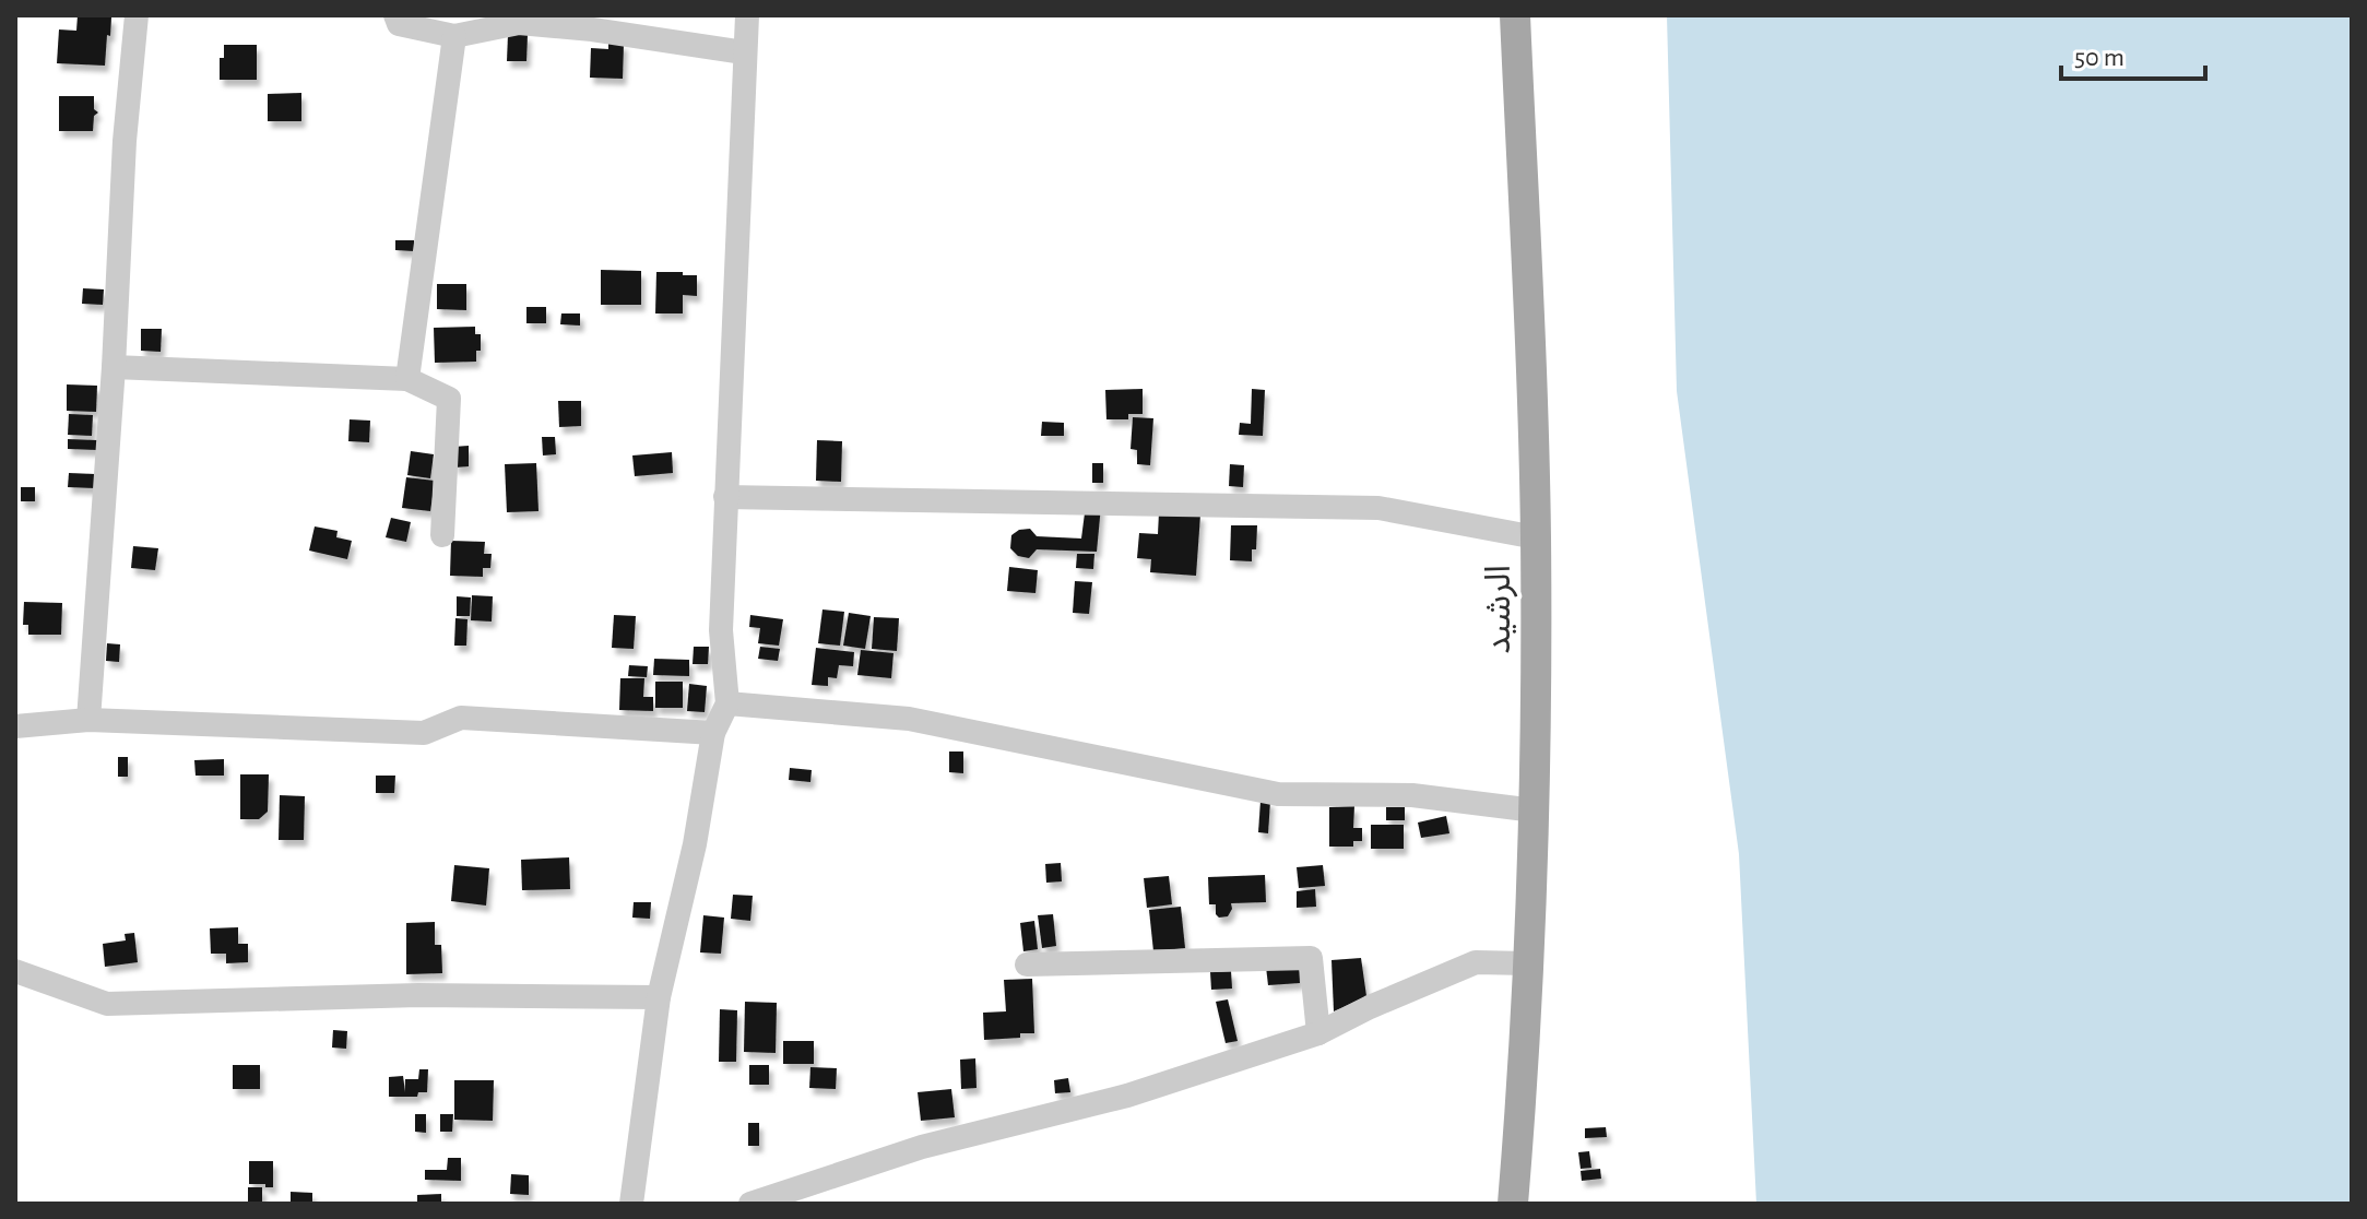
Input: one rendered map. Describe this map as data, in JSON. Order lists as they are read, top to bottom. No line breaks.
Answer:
{"streets":{"main road":["الرشيد"]},"scale_bar":"50 m"}
